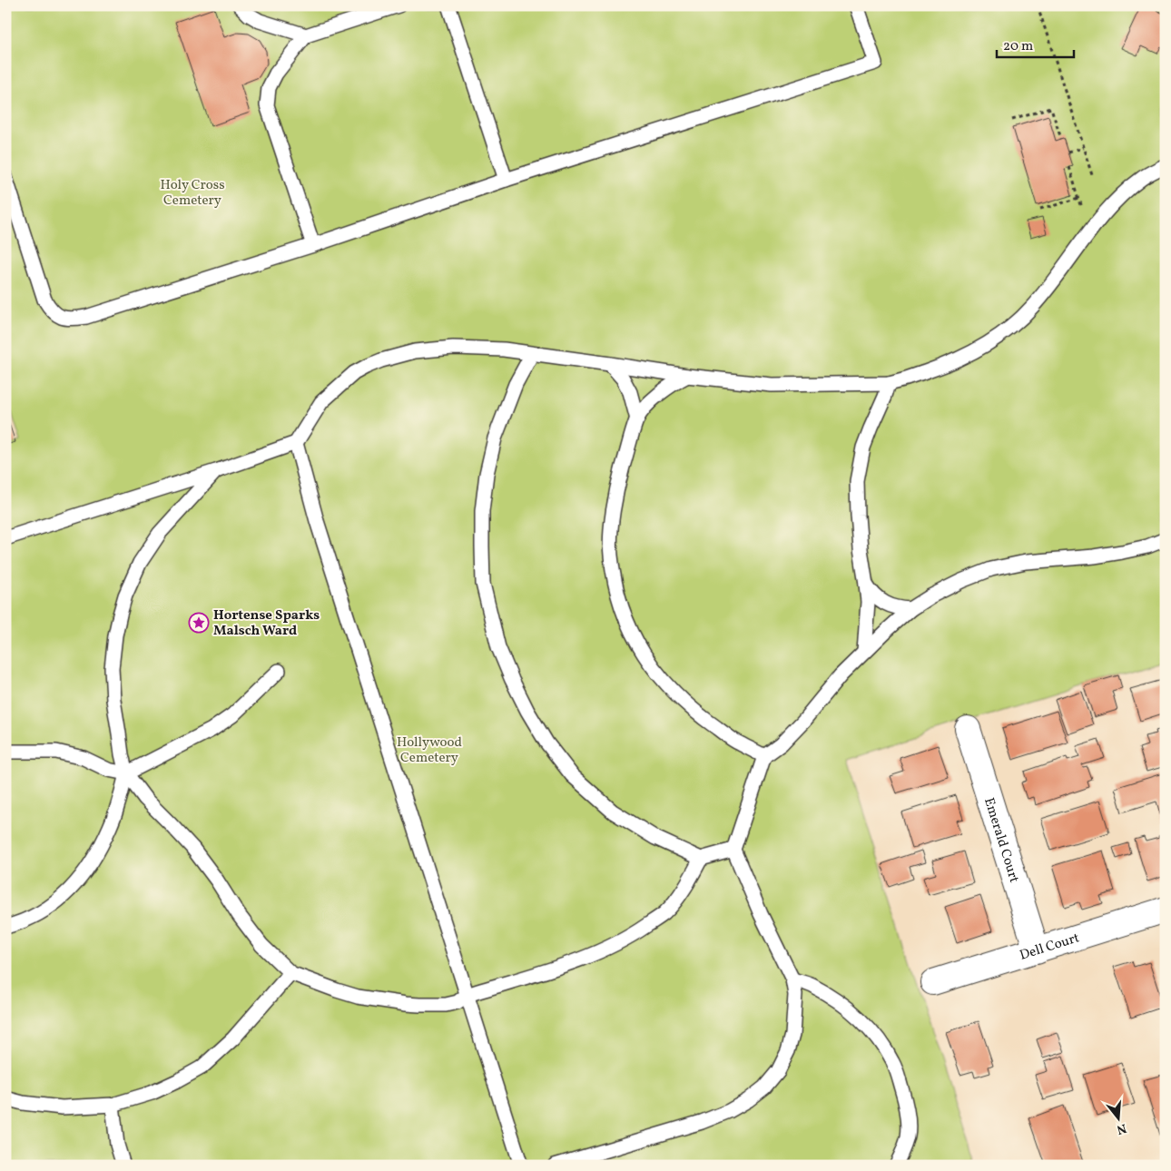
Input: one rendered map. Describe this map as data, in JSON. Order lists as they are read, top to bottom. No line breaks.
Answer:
{"streets":{"street":["Emerald Court","Dell Court"]},"crossings":[["Emerald Court","Dell Court"]],"parks":["Holy Cross Cemetery","Hollywood Cemetery"],"places":{"place":["Hortense Sparks Malsch Ward"]},"scale_bar":"20 m","north":"bottom"}
